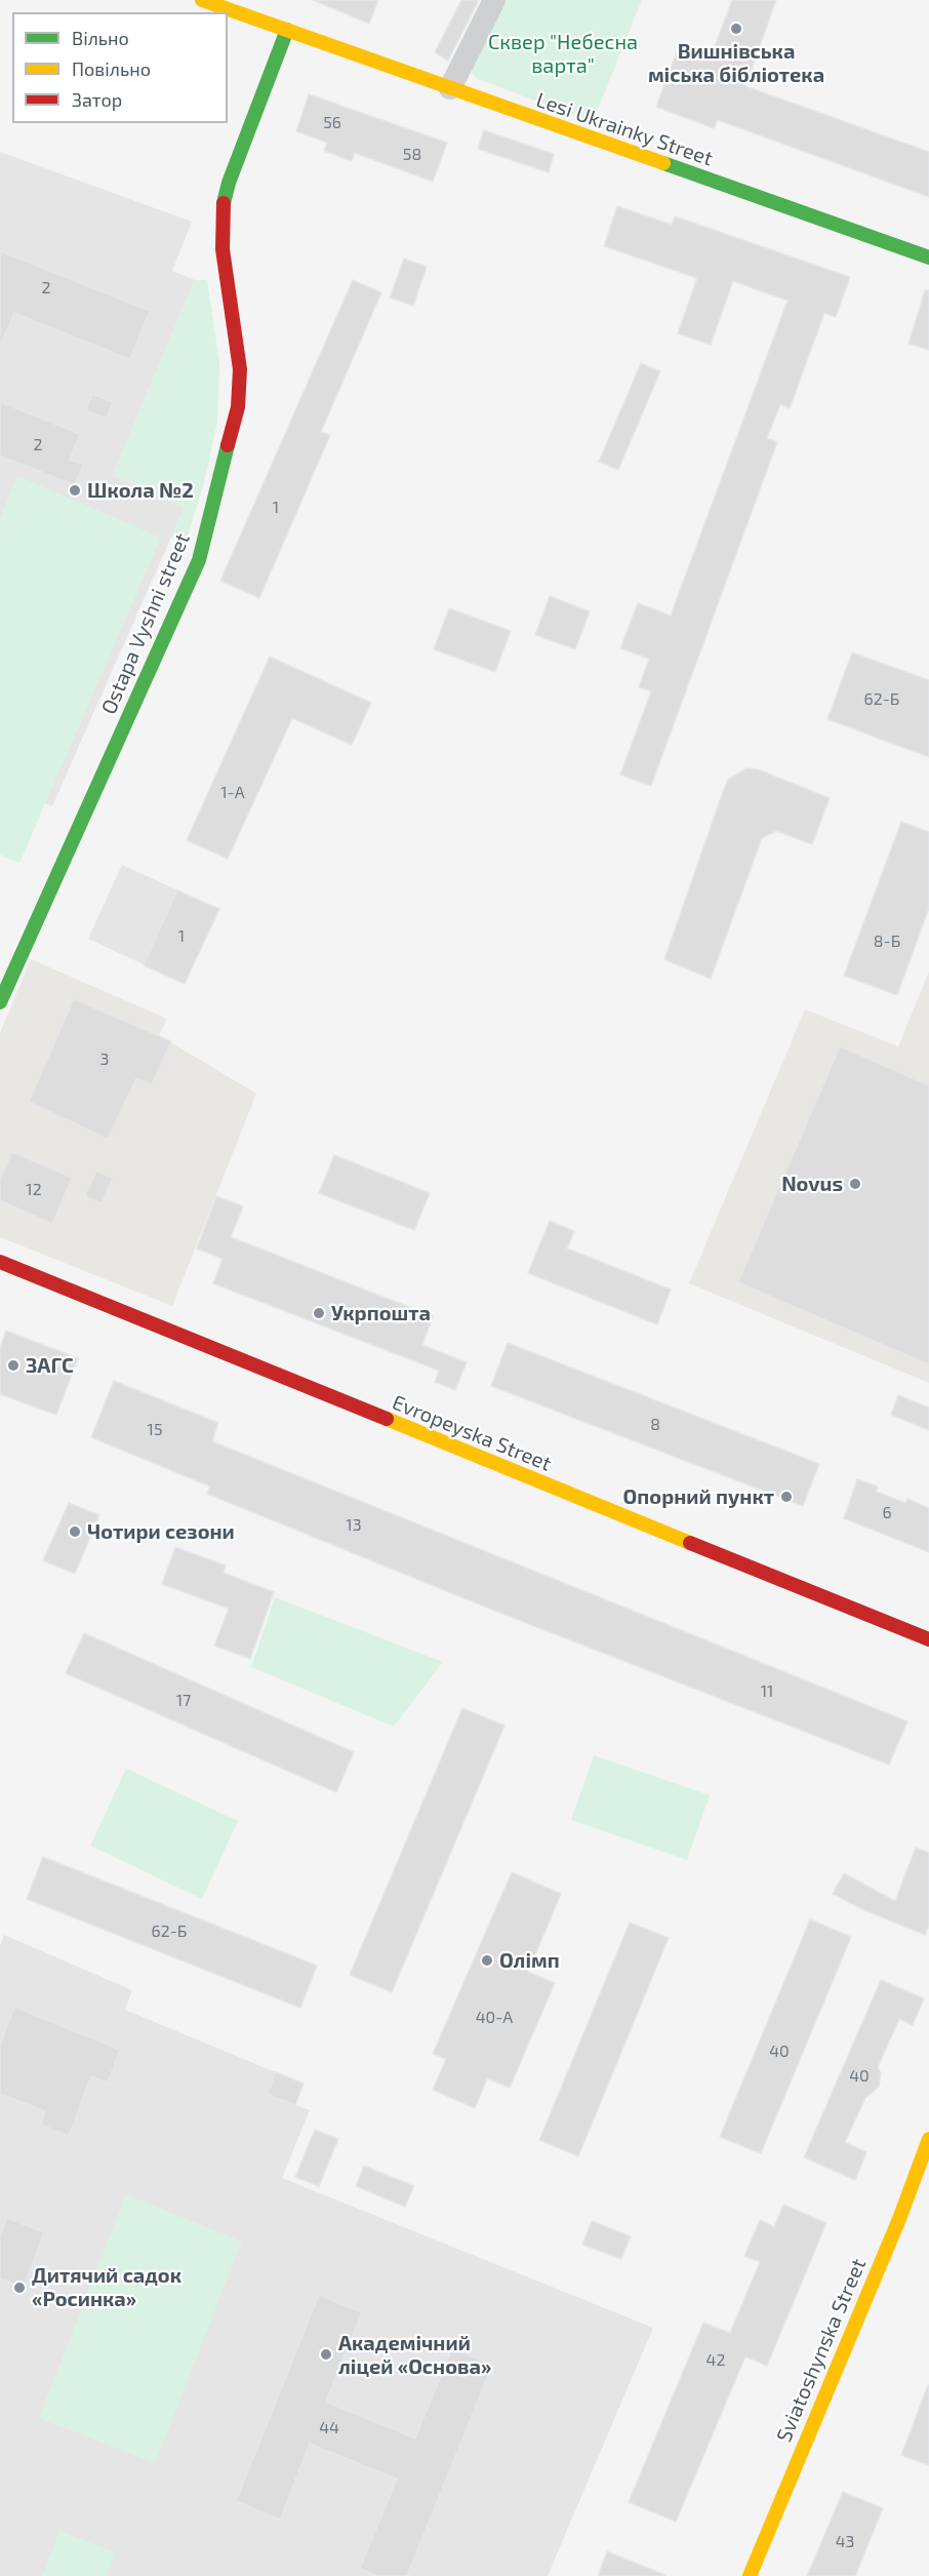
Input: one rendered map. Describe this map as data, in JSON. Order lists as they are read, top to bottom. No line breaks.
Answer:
{"streets":{"street":["Lesi Ukrainky Street","Ostapa Vyshni street","Evropeyska Street","Sviatoshynska Street"]},"crossings":[["Lesi Ukrainky Street","Ostapa Vyshni street"]],"parks":["Сквер \"Небесна варта\""],"places":["Вишнівська міська бібліотека","Школа №2","Novus","Укрпошта","ЗАГС","Опорний пункт","Чотири сезони","Олімп","Дитячий садок «Росинка»","Академічний ліцей «Основа»"],"house_numbers":["56","58","2","2","1","62-Б","1-А","1","8-Б","3","12","8","15","6","13","11","17","62-Б","40-А","40","40","42","44","43"],"legend":["Вільно","Повільно","Затор"]}
